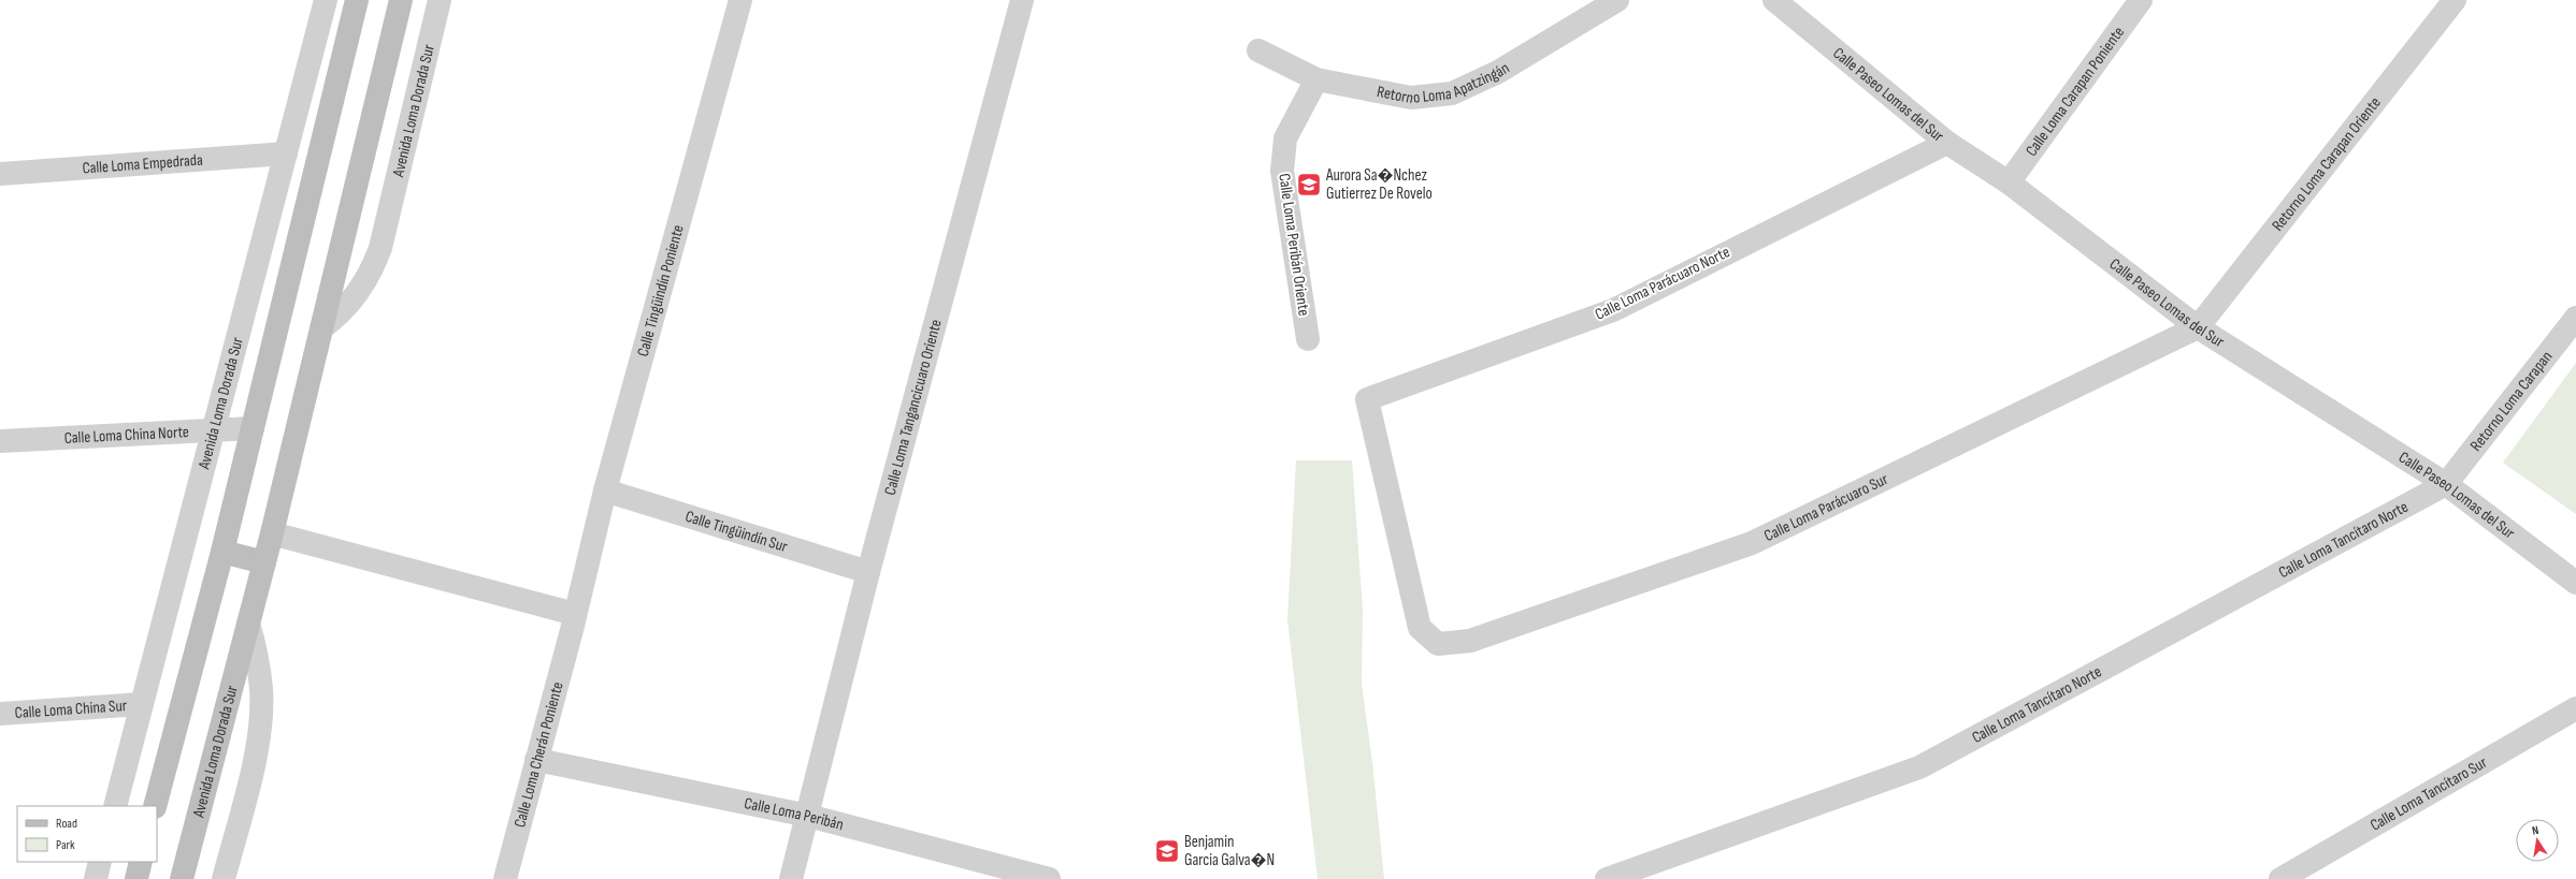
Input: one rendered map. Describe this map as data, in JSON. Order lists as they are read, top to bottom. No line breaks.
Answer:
{"streets":{"street":["Retorno Loma Apatzingán","Calle Loma Carapan Poniente","Calle Paseo Lomas del Sur","Avenida Loma Dorada Sur","Retorno Loma Carapan Oriente","Calle Loma Empedrada","Calle Loma Peribán Oriente","Calle Loma Parácuaro Norte","Calle Tingüindín Poniente","Retorno Loma Carapan","Calle Loma Tangancicuaro Oriente","Calle Loma China Norte","Calle Loma Parácuaro Sur","Calle Tingüindín Sur","Calle Loma Tancítaro Norte","Calle Loma China Sur","Calle Loma Cherán Poniente","Calle Loma Tancítaro Sur","Calle Loma Peribán"]},"crossings":[["Retorno Loma Apatzingán","Calle Loma Peribán Oriente"],["Calle Loma Carapan Poniente","Calle Paseo Lomas del Sur"],["Calle Paseo Lomas del Sur","Retorno Loma Carapan Oriente"],["Calle Paseo Lomas del Sur","Calle Loma Parácuaro Norte"],["Calle Paseo Lomas del Sur","Retorno Loma Carapan"],["Calle Paseo Lomas del Sur","Calle Loma Parácuaro Sur"],["Calle Paseo Lomas del Sur","Calle Loma Tancítaro Norte"],["Avenida Loma Dorada Sur","Calle Loma Empedrada"],["Avenida Loma Dorada Sur","Calle Loma China Norte"],["Avenida Loma Dorada Sur","Calle Loma China Sur"],["Retorno Loma Carapan Oriente","Calle Loma Parácuaro Sur"],["Calle Loma Parácuaro Norte","Calle Loma Parácuaro Sur"],["Calle Tingüindín Poniente","Calle Tingüindín Sur"],["Calle Tingüindín Poniente","Calle Loma Cherán Poniente"],["Retorno Loma Carapan","Calle Loma Tancítaro Norte"],["Calle Loma Tangancicuaro Oriente","Calle Tingüindín Sur"],["Calle Loma Tangancicuaro Oriente","Calle Loma Peribán"],["Calle Loma Cherán Poniente","Calle Loma Peribán"]],"places":{"school or university":["Aurora Sa�Nchez Gutierrez De Rovelo","Benjamin Garcia Galva�N"]},"legend":["Road","Park"],"north":"top"}
